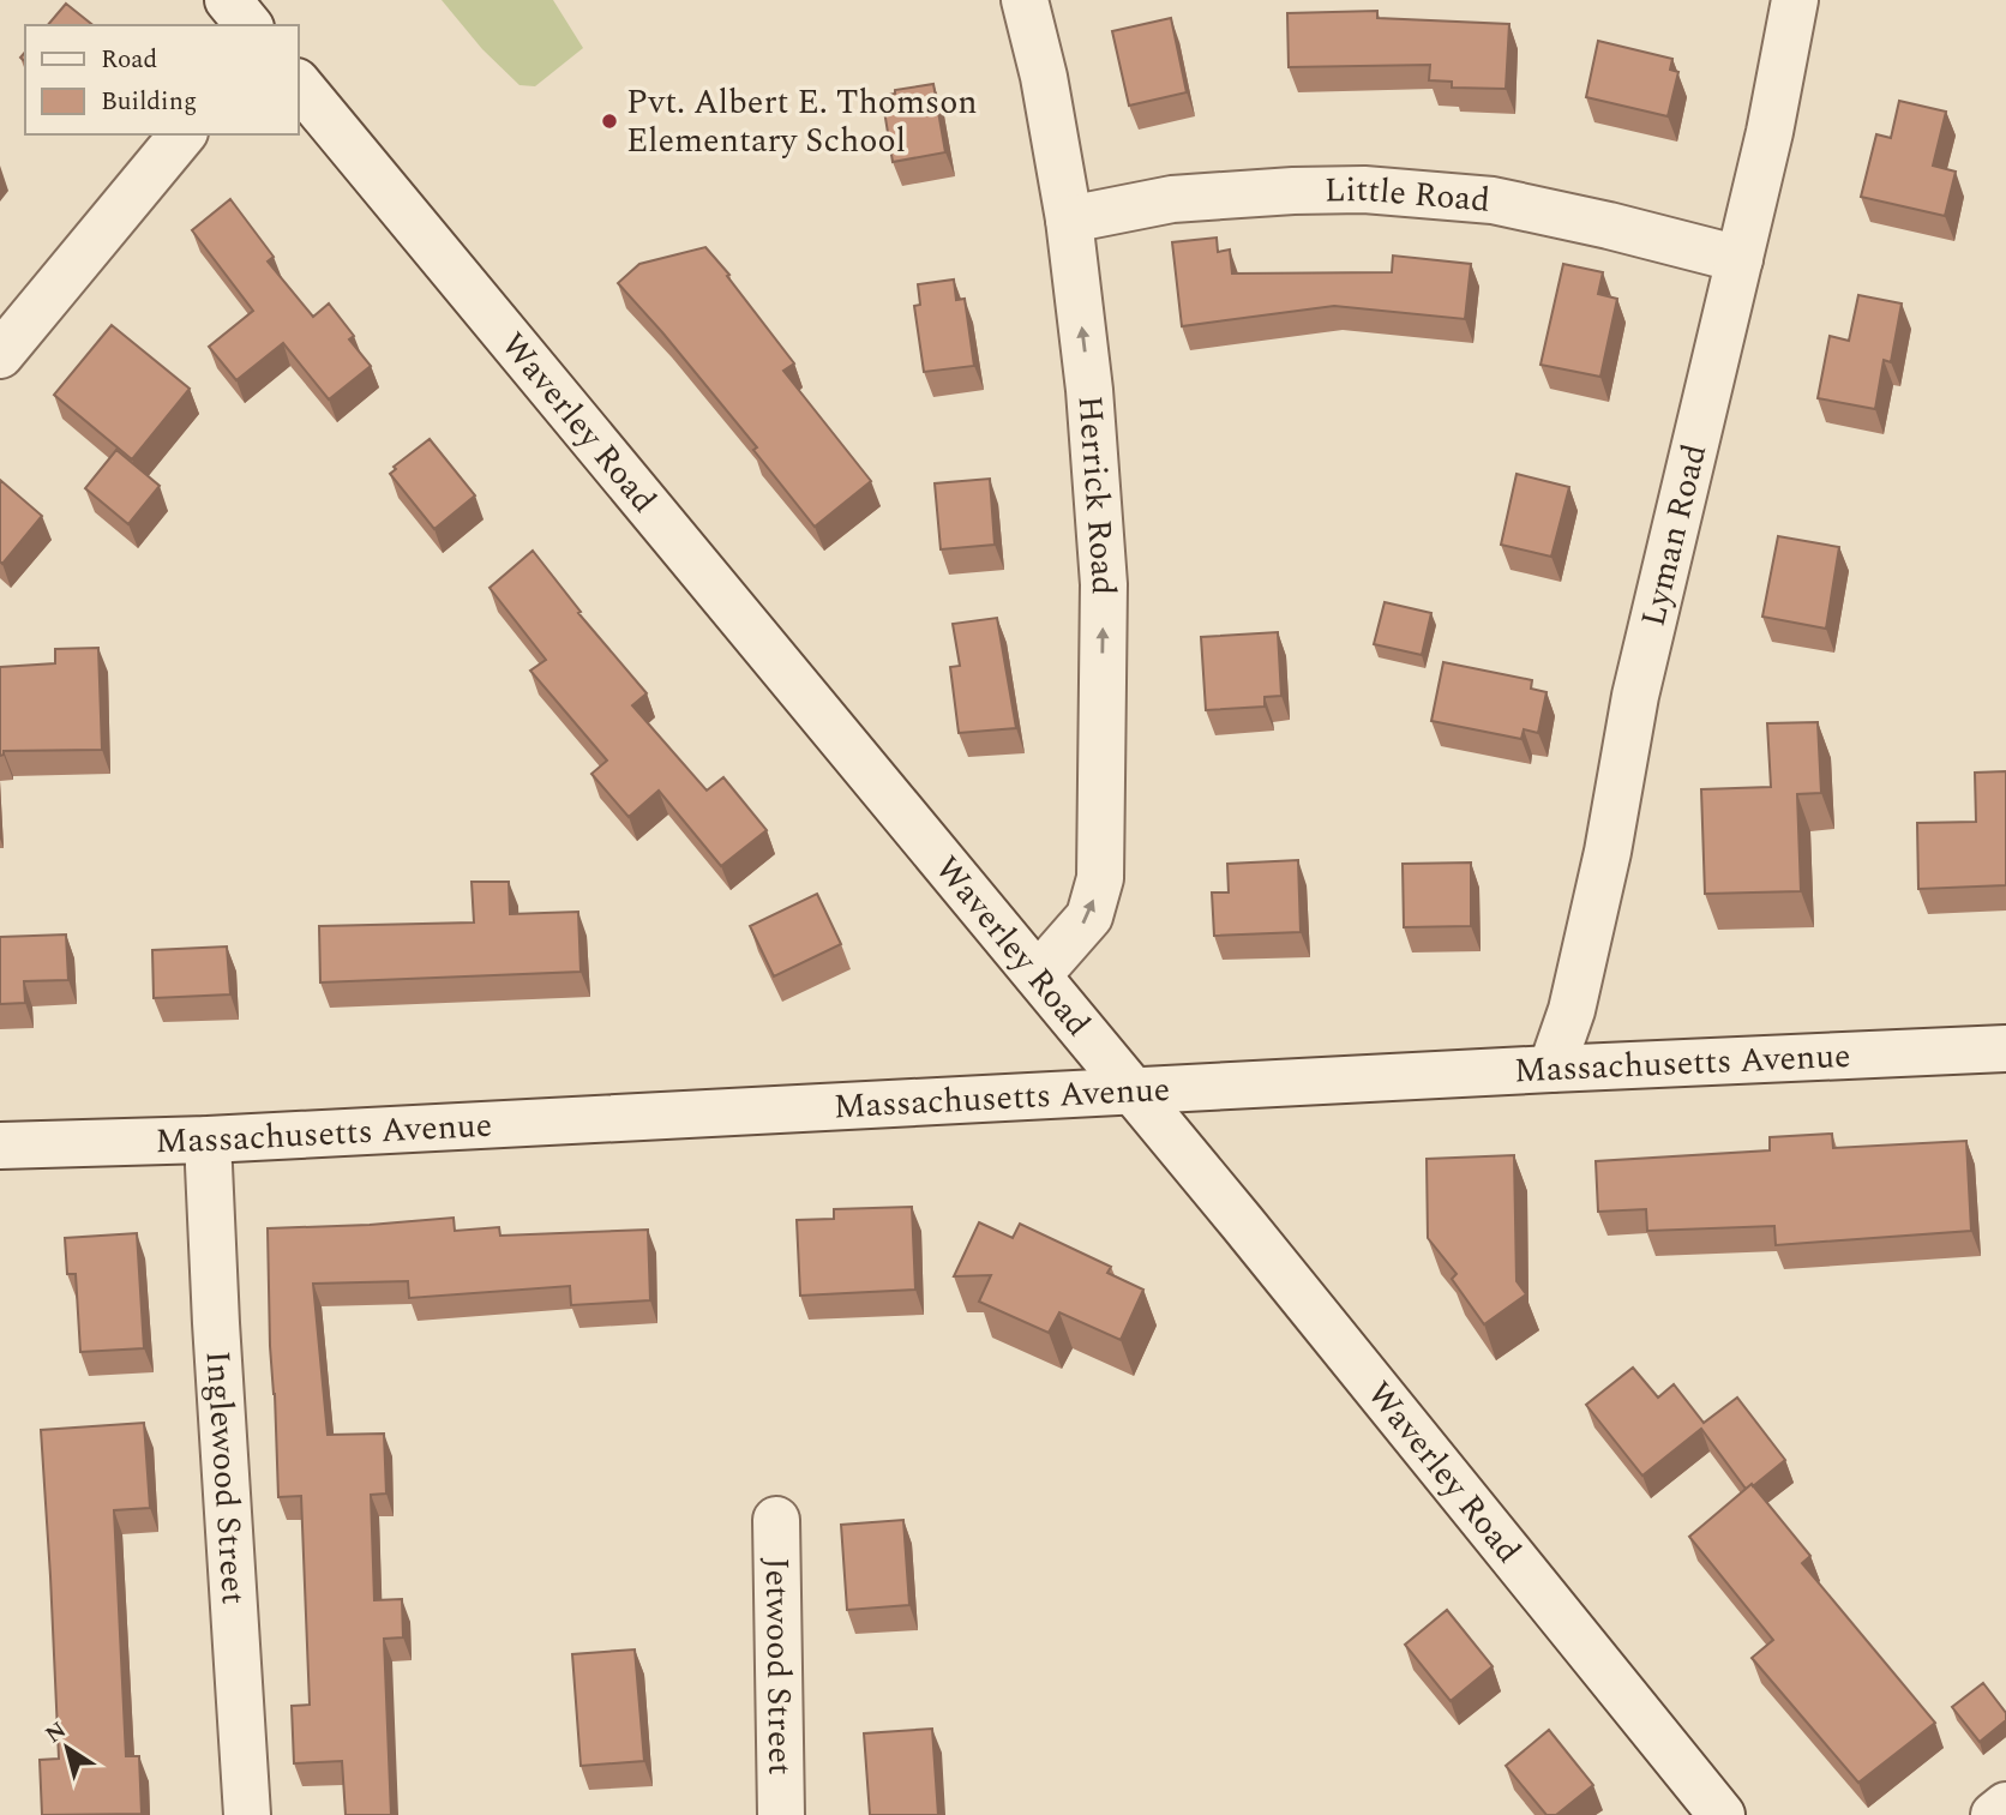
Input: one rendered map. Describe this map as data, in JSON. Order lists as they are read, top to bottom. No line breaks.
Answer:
{"streets":{"street":["Little Road","Waverley Road","Herrick Road","Lyman Road","Massachusetts Avenue","Inglewood Street","Jetwood Street"]},"crossings":[["Little Road","Herrick Road"],["Little Road","Lyman Road"],["Waverley Road","Herrick Road"],["Waverley Road","Massachusetts Avenue"],["Lyman Road","Massachusetts Avenue"],["Massachusetts Avenue","Inglewood Street"]],"one_way":["Herrick Road"],"places":["Pvt. Albert E. Thomson Elementary School"],"legend":["Road","Building"],"north":"top left"}
